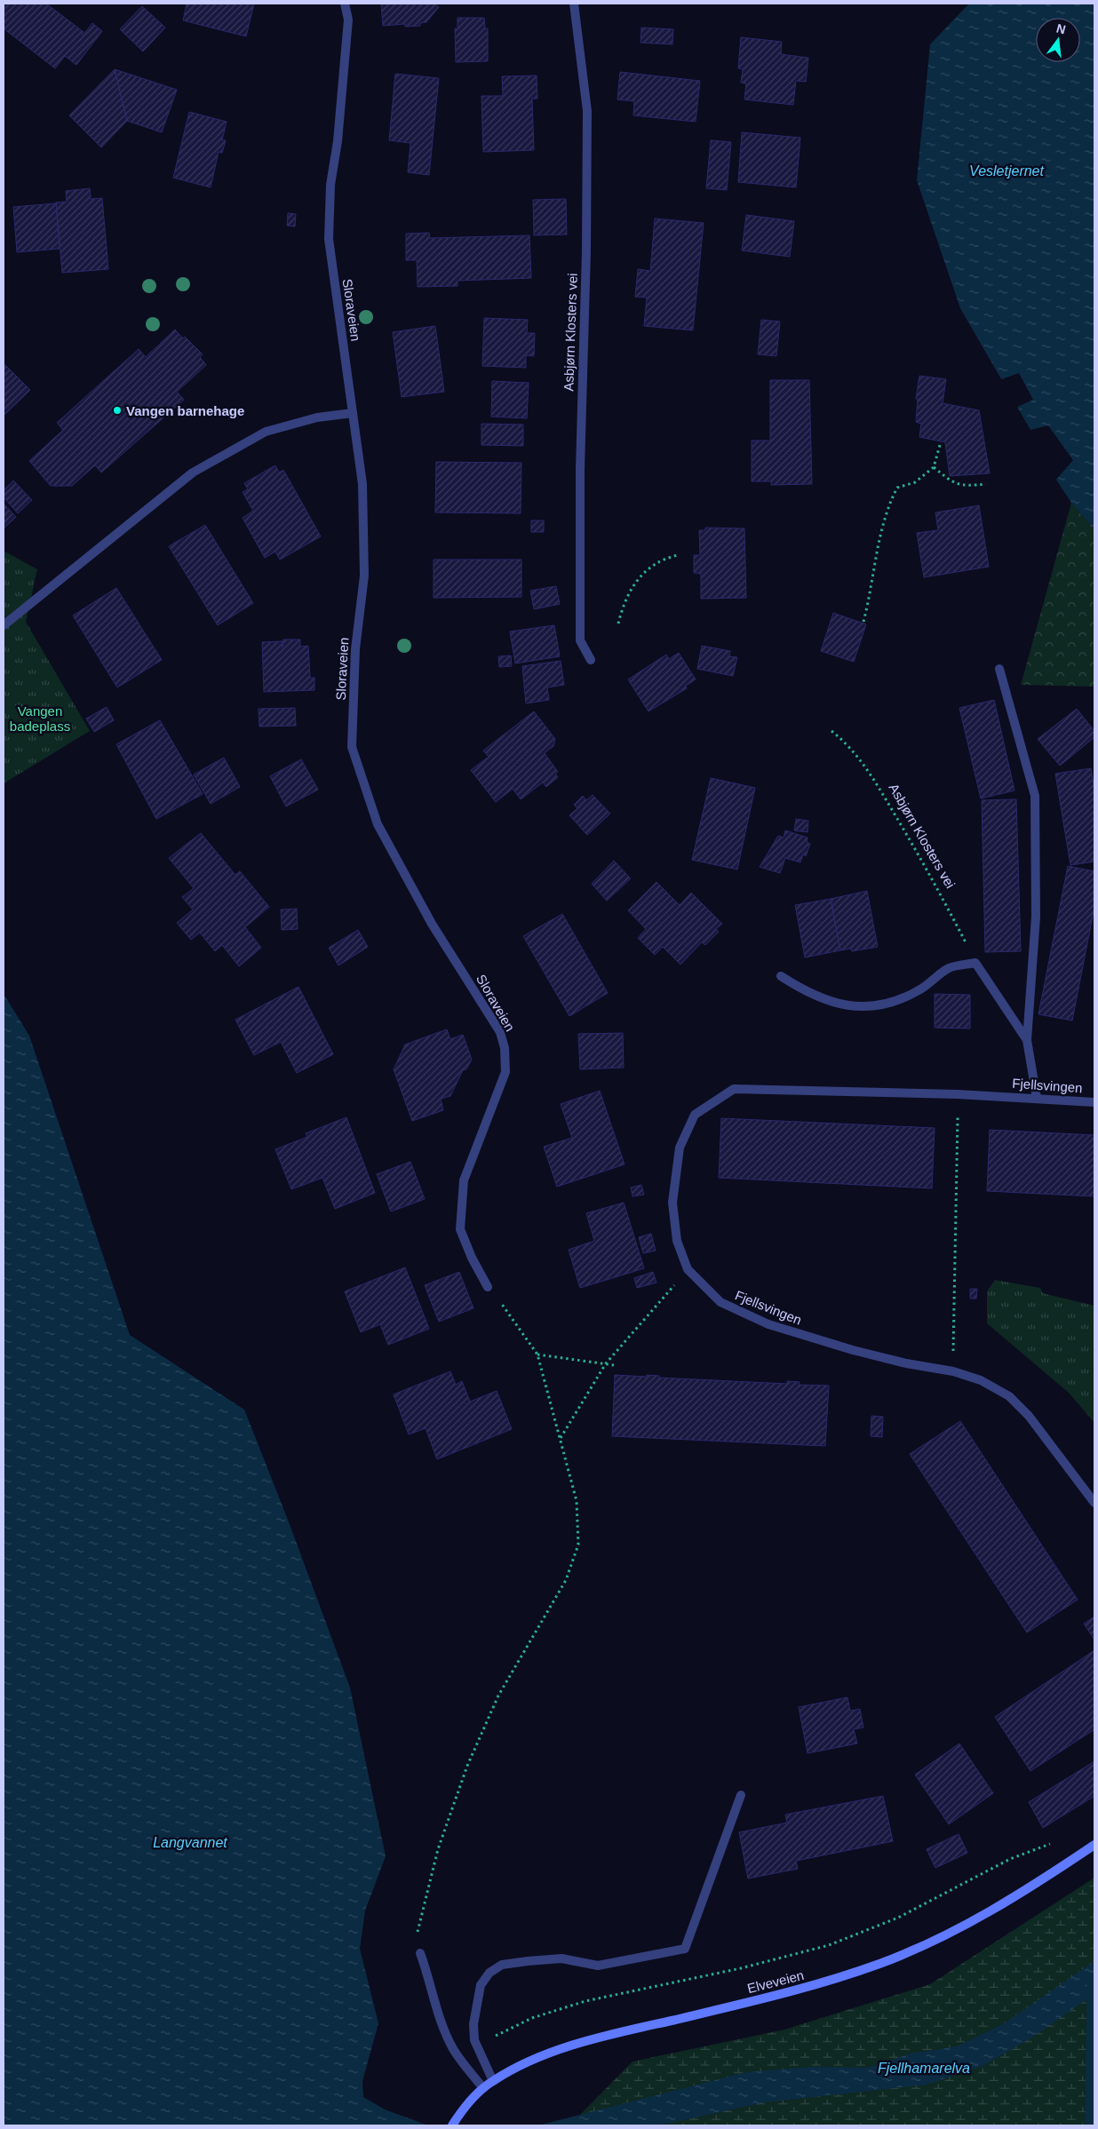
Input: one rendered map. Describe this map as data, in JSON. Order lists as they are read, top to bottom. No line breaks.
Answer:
{"streets":{"main road":["Elveveien"],"street":["Sloraveien","Asbjørn Klosters vei","Fjellsvingen"]},"water":["Vesletjernet","Langvannet","Fjellhamarelva"],"parks":["Vangen badeplass"],"places":["Vangen barnehage"],"north":"top"}
